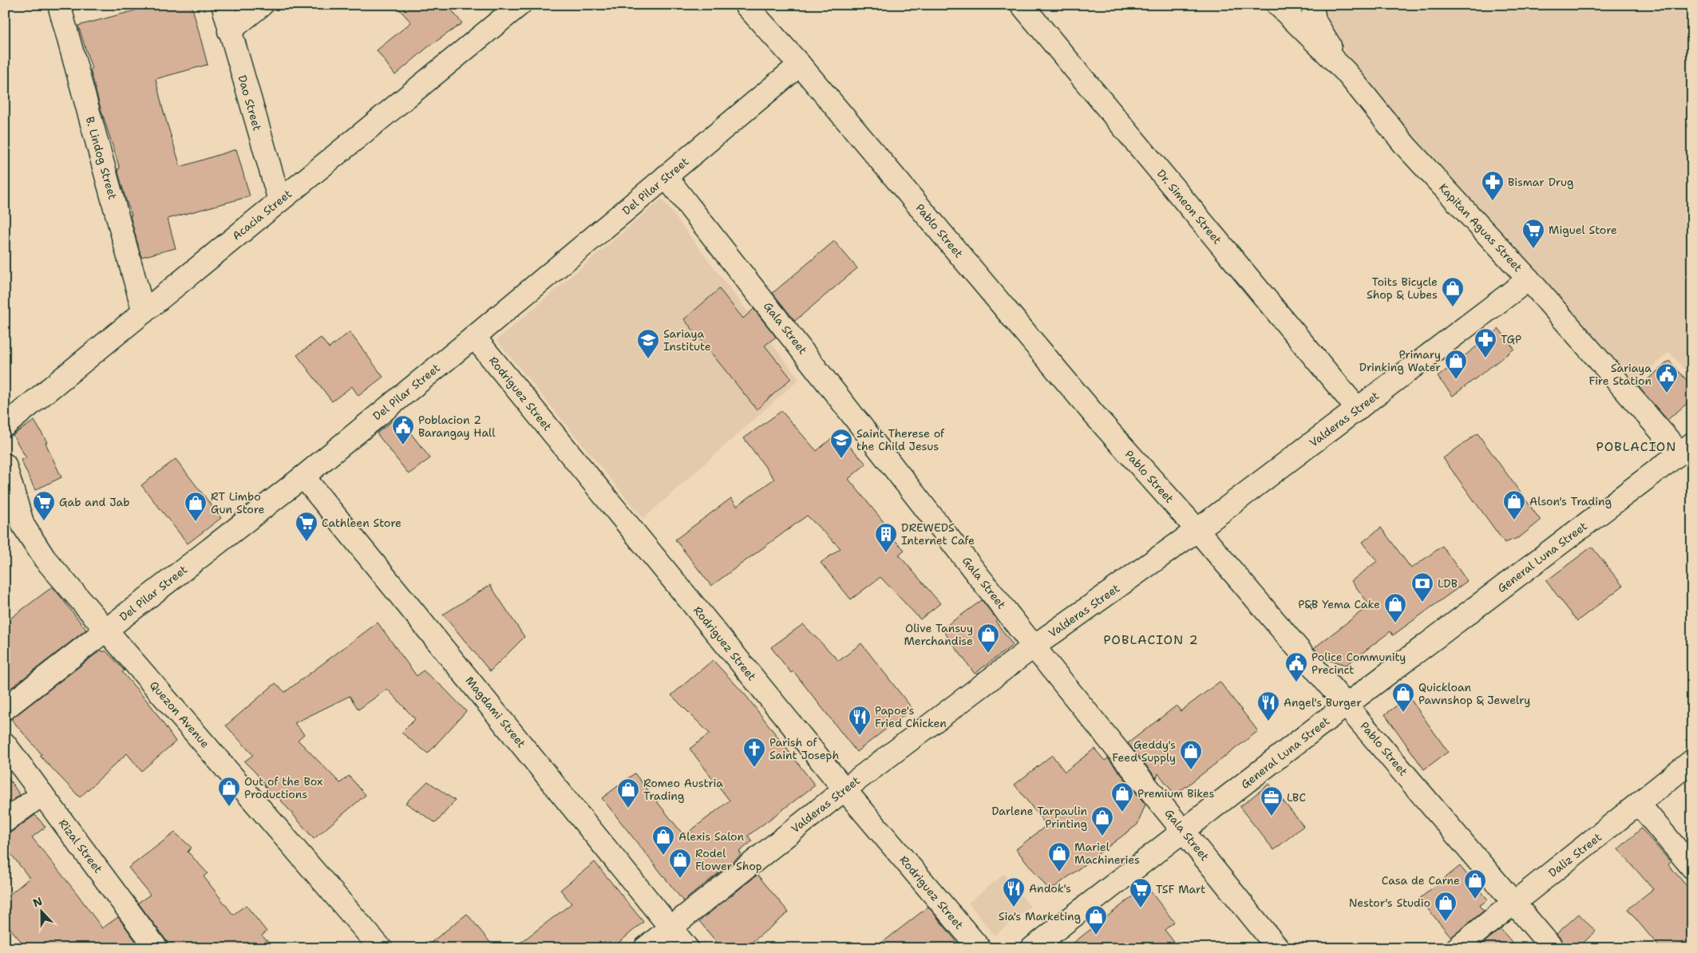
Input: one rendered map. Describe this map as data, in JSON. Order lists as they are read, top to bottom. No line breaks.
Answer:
{"streets":{"street":["Dao Street","B. Lindog Street","Del Pilar Street","Dr. Simeon Street","Acacia Street","Kapitan Aguas Street","Pablo Street","Gala Street","Rodriguez Street","Valderas Street","General Luna Street","Magdami Street","Quezon Avenue","Rizal Street","Daliz Street"]},"crossings":[["Dao Street","Acacia Street"],["B. Lindog Street","Acacia Street"],["Del Pilar Street","Pablo Street"],["Del Pilar Street","Gala Street"],["Del Pilar Street","Rodriguez Street"],["Del Pilar Street","Magdami Street"],["Del Pilar Street","Quezon Avenue"],["Dr. Simeon Street","Valderas Street"],["Kapitan Aguas Street","Valderas Street"],["Kapitan Aguas Street","General Luna Street"],["Pablo Street","Valderas Street"],["Pablo Street","General Luna Street"],["Pablo Street","Daliz Street"],["Gala Street","Valderas Street"],["Gala Street","General Luna Street"],["Rodriguez Street","Valderas Street"],["Valderas Street","Magdami Street"]],"districts":["POBLACION","POBLACION 2"],"places":{"pharmacy":["Bismar Drug","TGP"],"supermarket":["Miguel Store","Gab and Jab","Cathleen Store","TSF Mart"],"shop":["Toits Bicycle Shop & Lubes","Primary Drinking Water","Alson's Trading","RT Limbo Gun Store","P&B Yema Cake","Olive Tansuy Merchandise","Quickloan Pawnshop & Jewelry","Geddy's Feed Supply","Out of the Box Productions","Romeo Austria Trading","Premium Bikes","Darlene Tarpaulin Printing","Alexis Salon","Mariel Machineries","Rodel Flower Shop","Casa de Carne","Nestor's Studio","Sia's Marketing"],"school or university":["Sariaya Institute","Saint Therese of the Child Jesus"],"public building":["Sariaya Fire Station","Poblacion 2 Barangay Hall","Police Community Precinct"],"building":["DREWEDS Internet Cafe"],"bank":["LDB"],"restaurant":["Angel's Burger","Papoe's Fried Chicken","Andok's"],"church":["Parish of Saint Joseph"],"office":["LBC"]},"north":"top"}
